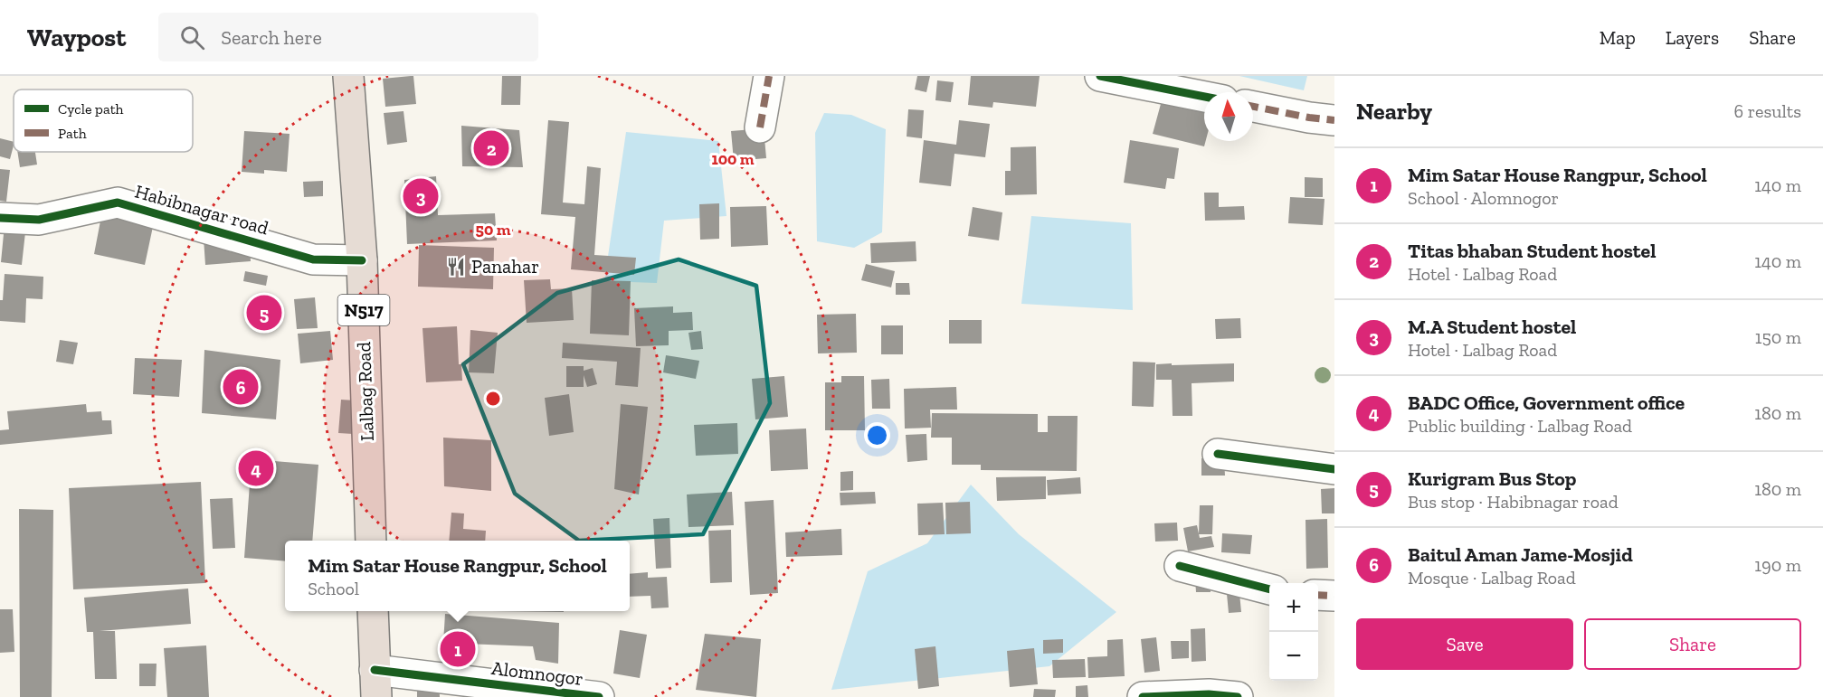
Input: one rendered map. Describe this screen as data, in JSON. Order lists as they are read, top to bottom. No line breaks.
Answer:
{"streets":{"highway":["N517","Lalbag Road"],"street":["Habibnagar road","Alomnogor"]},"crossings":[["Habibnagar road","Lalbag Road"]],"places":{"restaurant":["Panahar"]},"legend":["Cycle path","Path"],"north":"top","page":{"header":"Waypost","search":"Search here","nav":["Map","Layers","Share"],"heading":["Nearby","6 results"],"pins":["2","3","5","6","4","1"],"list":[{"mark":"1","name":"Mim Satar House Rangpur, School","note":"School · Alomnogor","value":"140 m"},{"mark":"2","name":"Titas bhaban Student hostel","note":"Hotel · Lalbag Road","value":"140 m"},{"mark":"3","name":"M.A Student hostel","note":"Hotel · Lalbag Road","value":"150 m"},{"mark":"4","name":"BADC Office, Government office","note":"Public building · Lalbag Road","value":"180 m"},{"mark":"5","name":"Kurigram Bus Stop","note":"Bus stop · Habibnagar road","value":"180 m"},{"mark":"6","name":"Baitul Aman Jame-Mosjid","note":"Mosque · Lalbag Road","value":"190 m"}],"popup":["Mim Satar House Rangpur, School","School"],"map_buttons":["+","−"],"buttons":["Save","Share"]},"rings":["100 m","50 m"]}
